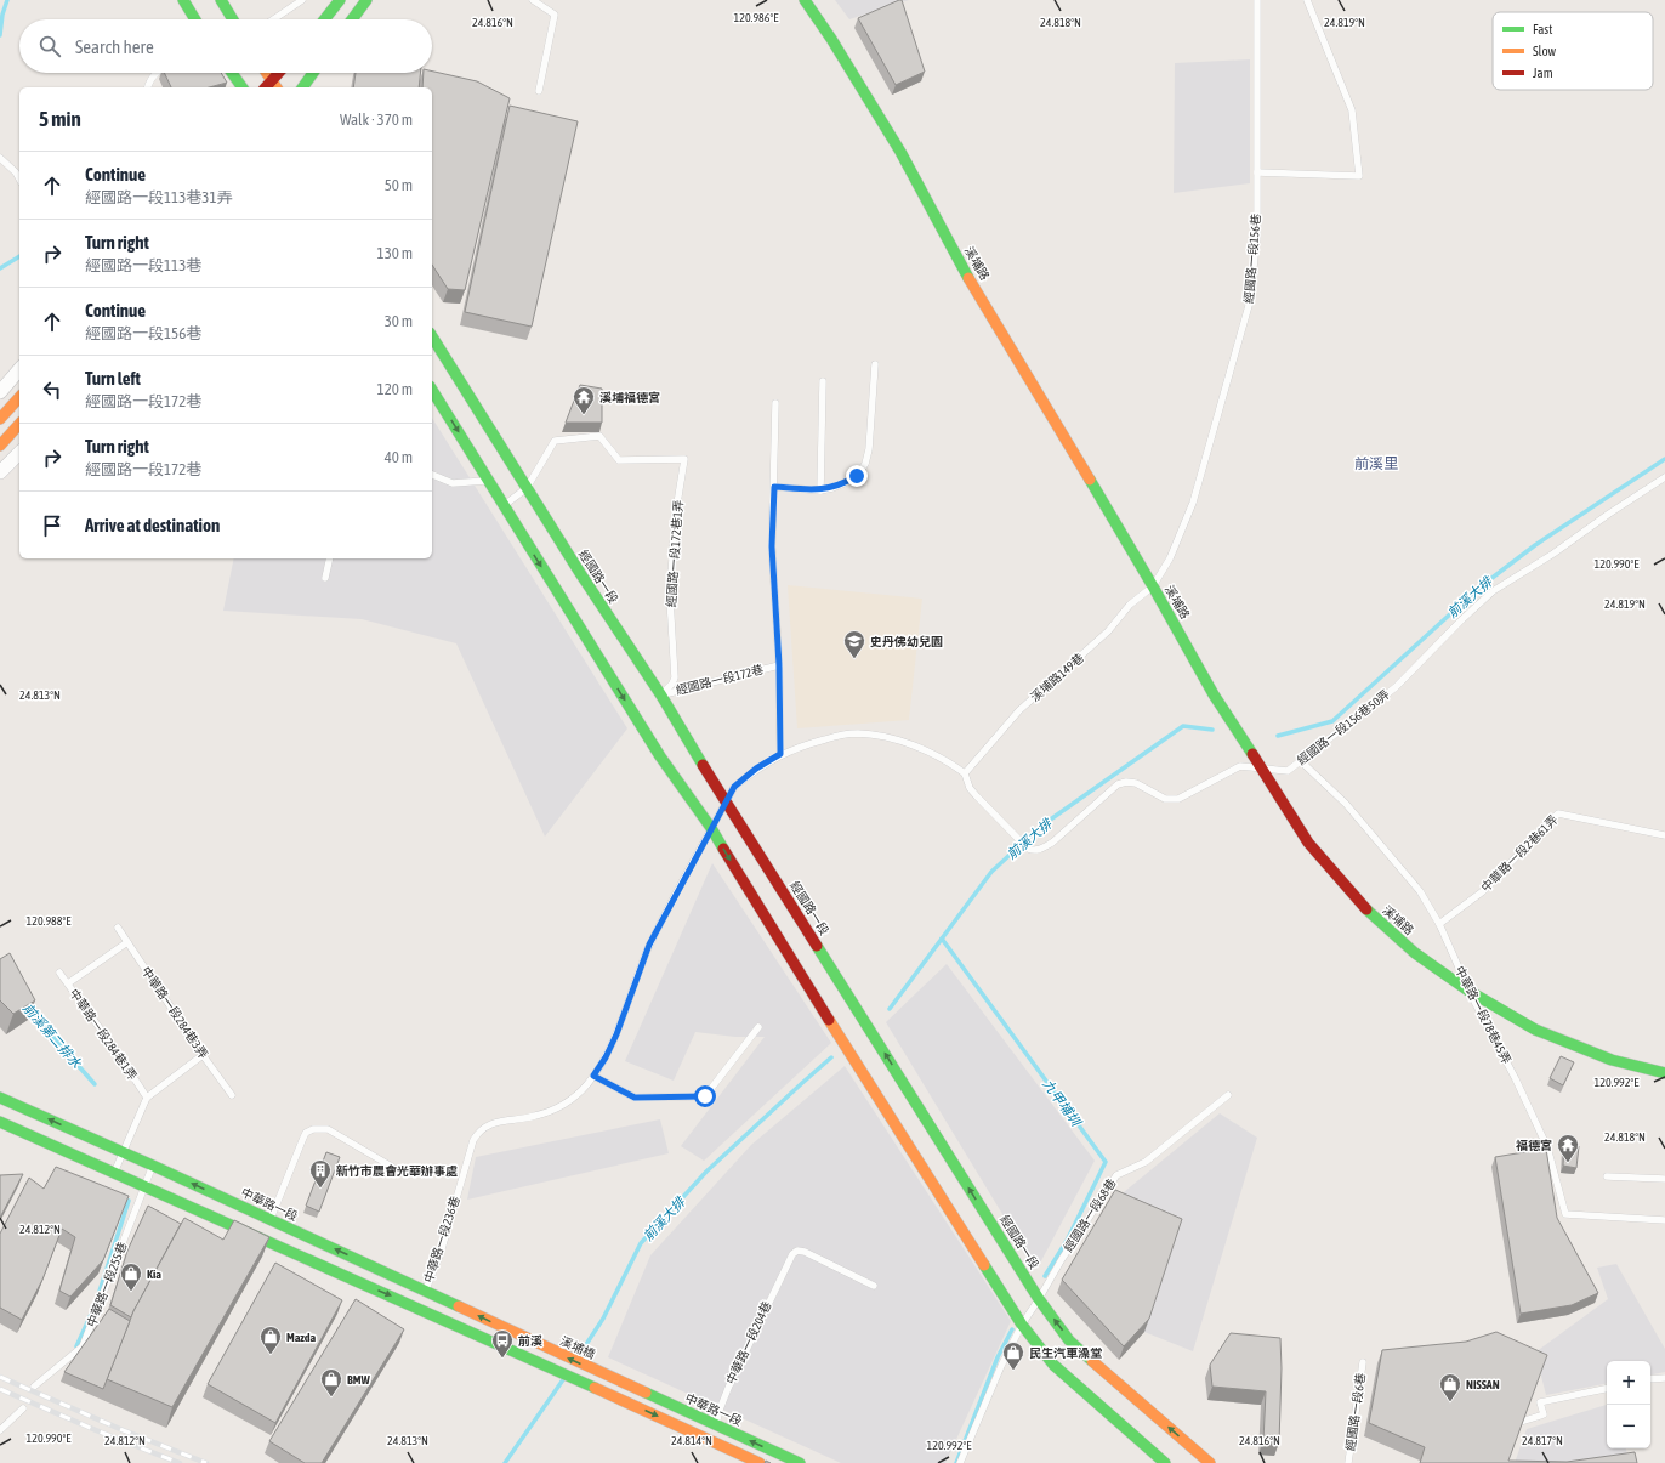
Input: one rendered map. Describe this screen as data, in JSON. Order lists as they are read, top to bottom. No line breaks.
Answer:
{"streets":{"street":["溪埔路","經國路一段","中華路一段","溪埔橋"],"lane":["經國路一段156巷","經國路一段172巷1弄","溪埔路149巷","經國路一段172巷","經國路一段156巷50弄","中華路一段2巷61弄","中華路一段284巷3弄","中華路一段78巷45弄","中華路一段284巷1弄","經國路一段68巷","中華路一段236巷","中華路一段255巷","中華路一段204巷","經國路一段6巷"]},"crossings":[["經國路一段156巷","溪埔路"],["經國路一段156巷","溪埔路149巷"],["溪埔路","溪埔路149巷"],["溪埔路","經國路一段156巷50弄"],["溪埔路","中華路一段78巷45弄"],["經國路一段172巷1弄","經國路一段"],["經國路一段172巷1弄","經國路一段172巷"],["經國路一段","經國路一段172巷"],["經國路一段","經國路一段68巷"],["溪埔路149巷","經國路一段156巷50弄"],["經國路一段156巷50弄","中華路一段78巷45弄"],["中華路一段2巷61弄","中華路一段78巷45弄"],["中華路一段","中華路一段236巷"],["中華路一段","中華路一段255巷"],["中華路一段","中華路一段204巷"],["中華路一段","溪埔橋"]],"districts":["前溪里"],"water":["前溪大排","前溪第二排水","九甲埔圳"],"places":{"temple":["溪埔福德宮","福德宮"],"school or university":["史丹佛幼兒園"],"building":["新竹市農會光華辦事處"],"shop":["Kia","Mazda","民生汽車澡堂","BMW","NISSAN"],"bus stop":["前溪"]},"legend":["Fast","Slow","Jam"],"page":{"search":"Search here","heading":["5 min","Walk · 370 m"],"list":[["Continue","經國路一段113巷31弄","50 m"],["Turn right","經國路一段113巷","130 m"],["Continue","經國路一段156巷","30 m"],["Turn left","經國路一段172巷","120 m"],["Turn right","經國路一段172巷","40 m"],"Arrive at destination"],"map_buttons":["+","−"]},"coordinates":["120.986°E","24.816°N","24.818°N","24.819°N","120.990°E","24.813°N","120.988°E","120.992°E","24.812°N","24.814°N","24.817°N"]}
